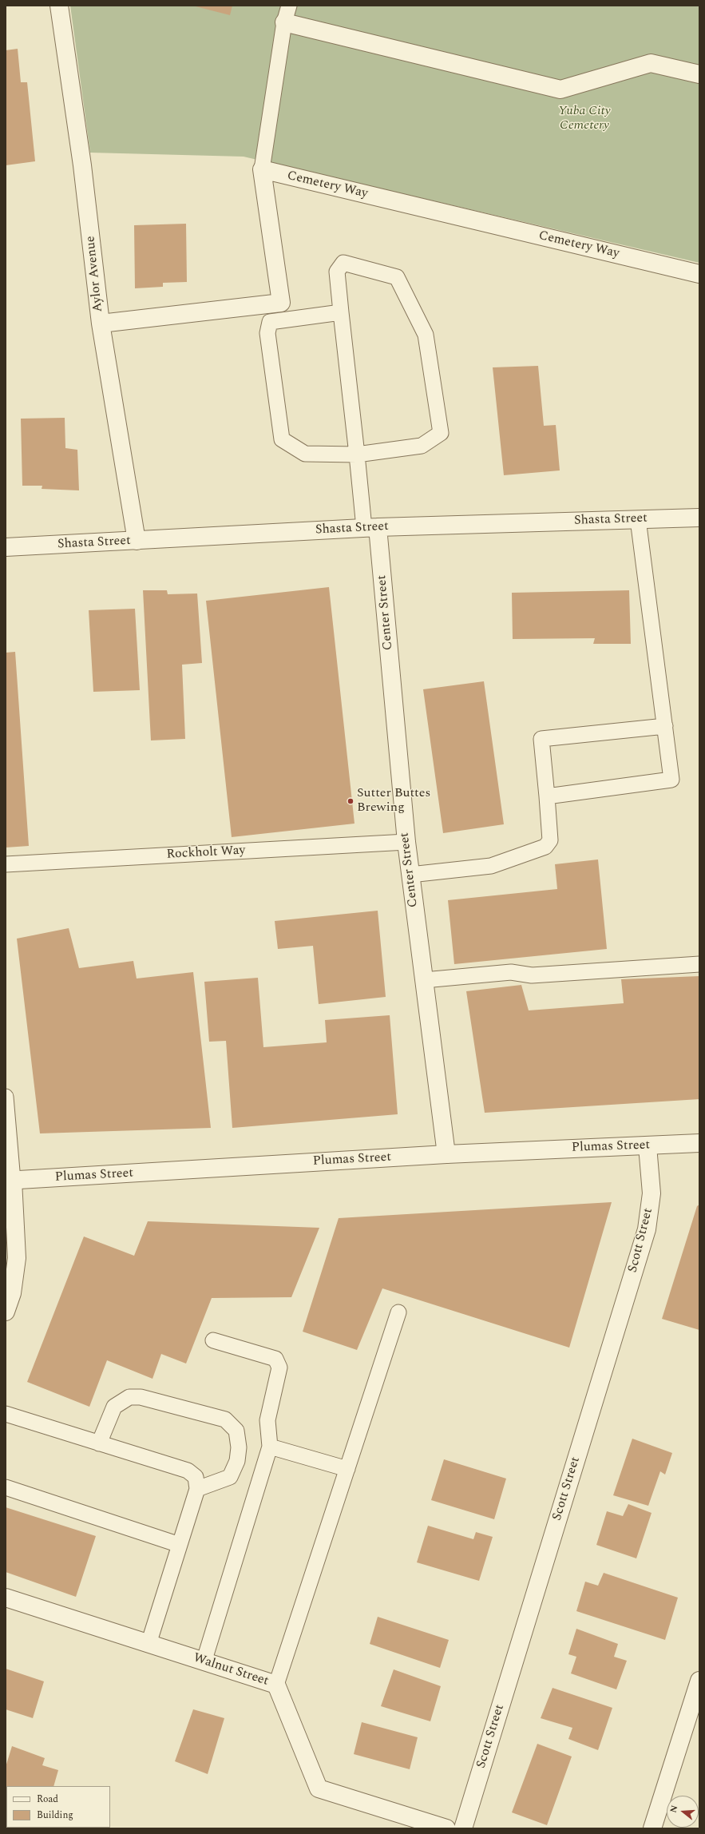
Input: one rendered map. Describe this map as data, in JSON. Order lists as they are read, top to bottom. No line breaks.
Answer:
{"streets":{"street":["Cemetery Way","Aylor Avenue","Shasta Street","Center Street","Plumas Street","Scott Street","Walnut Street"],"lane":["Rockholt Way"]},"crossings":[["Aylor Avenue","Shasta Street"],["Shasta Street","Center Street"],["Center Street","Rockholt Way"],["Center Street","Plumas Street"],["Plumas Street","Scott Street"]],"parks":["Yuba City Cemetery"],"places":["Sutter Buttes Brewing"],"legend":["Road","Building"],"north":"left"}
